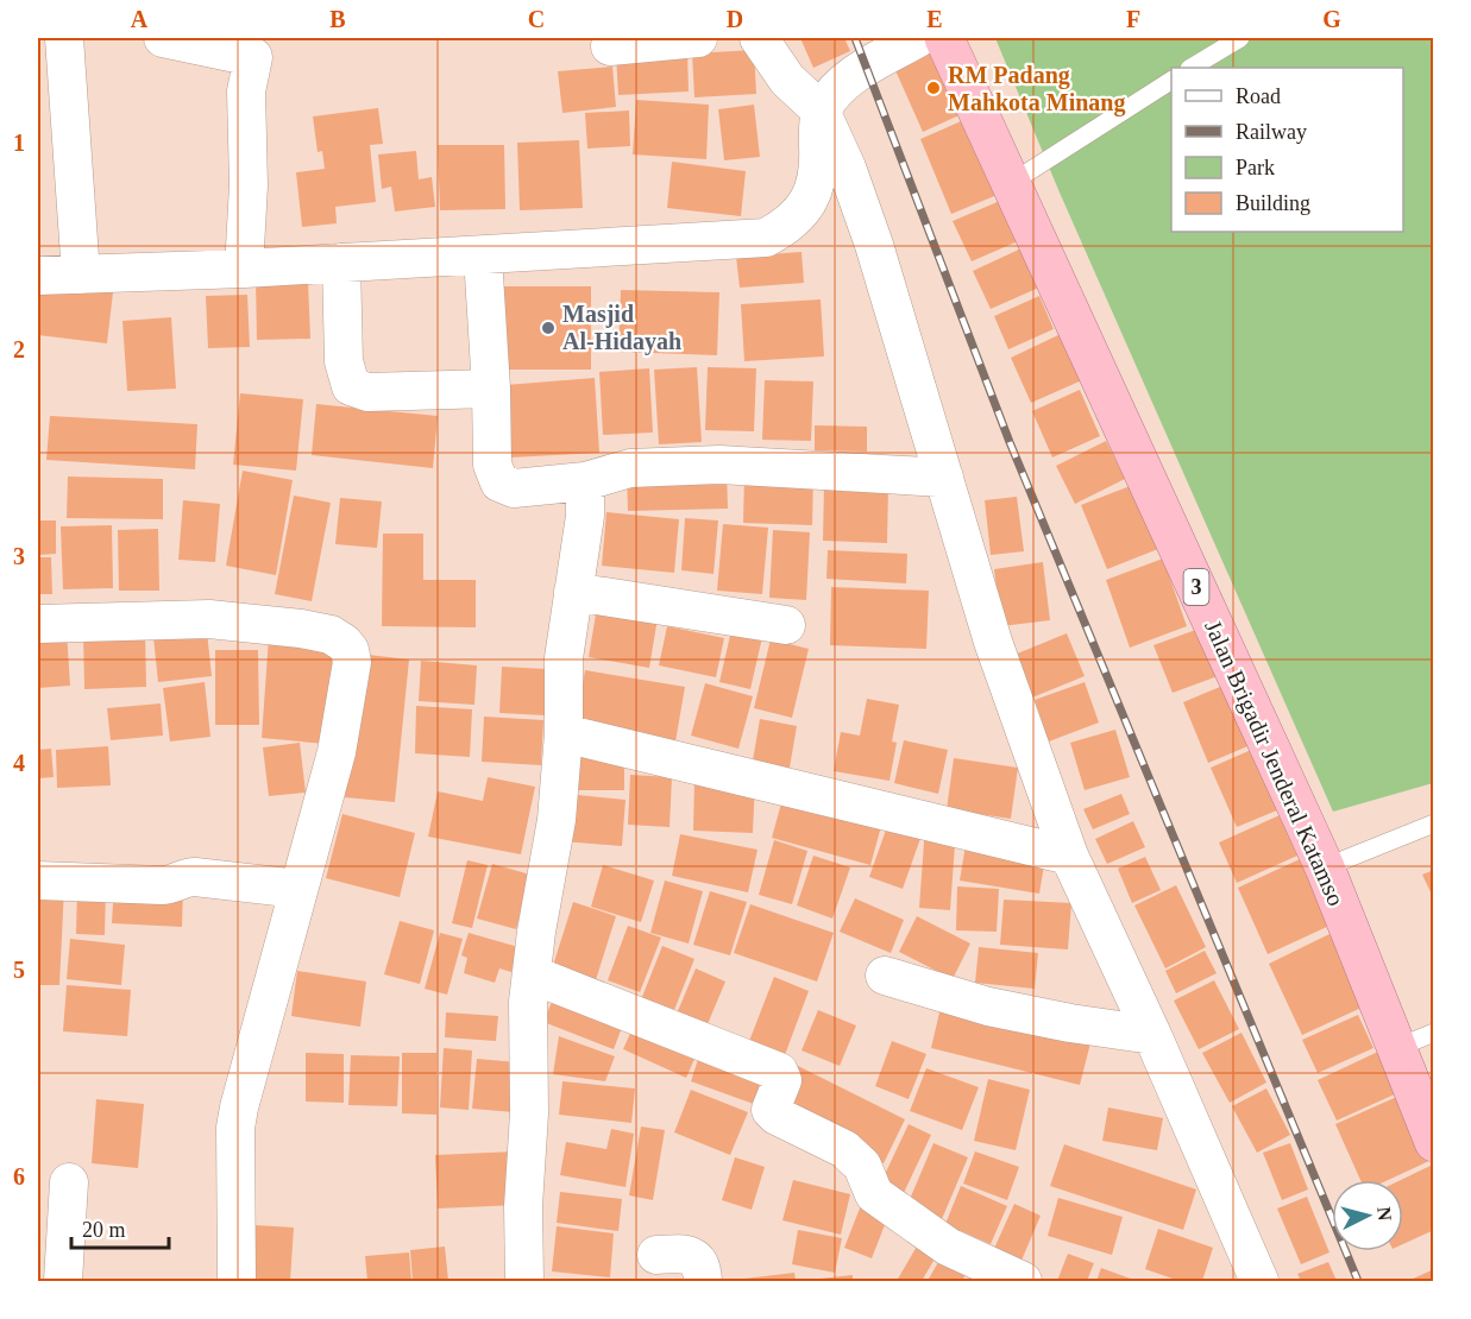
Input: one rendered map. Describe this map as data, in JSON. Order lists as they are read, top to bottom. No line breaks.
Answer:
{"streets":{"highway":["3","Jalan Brigadir Jenderal Katamso"]},"places":["RM Padang Mahkota Minang","Masjid Al-Hidayah"],"legend":["Road","Railway","Park","Building"],"scale_bar":"20 m","north":"right","grid":{"columns":["A","B","C","D","E","F","G"],"rows":["1","2","3","4","5","6"]}}
